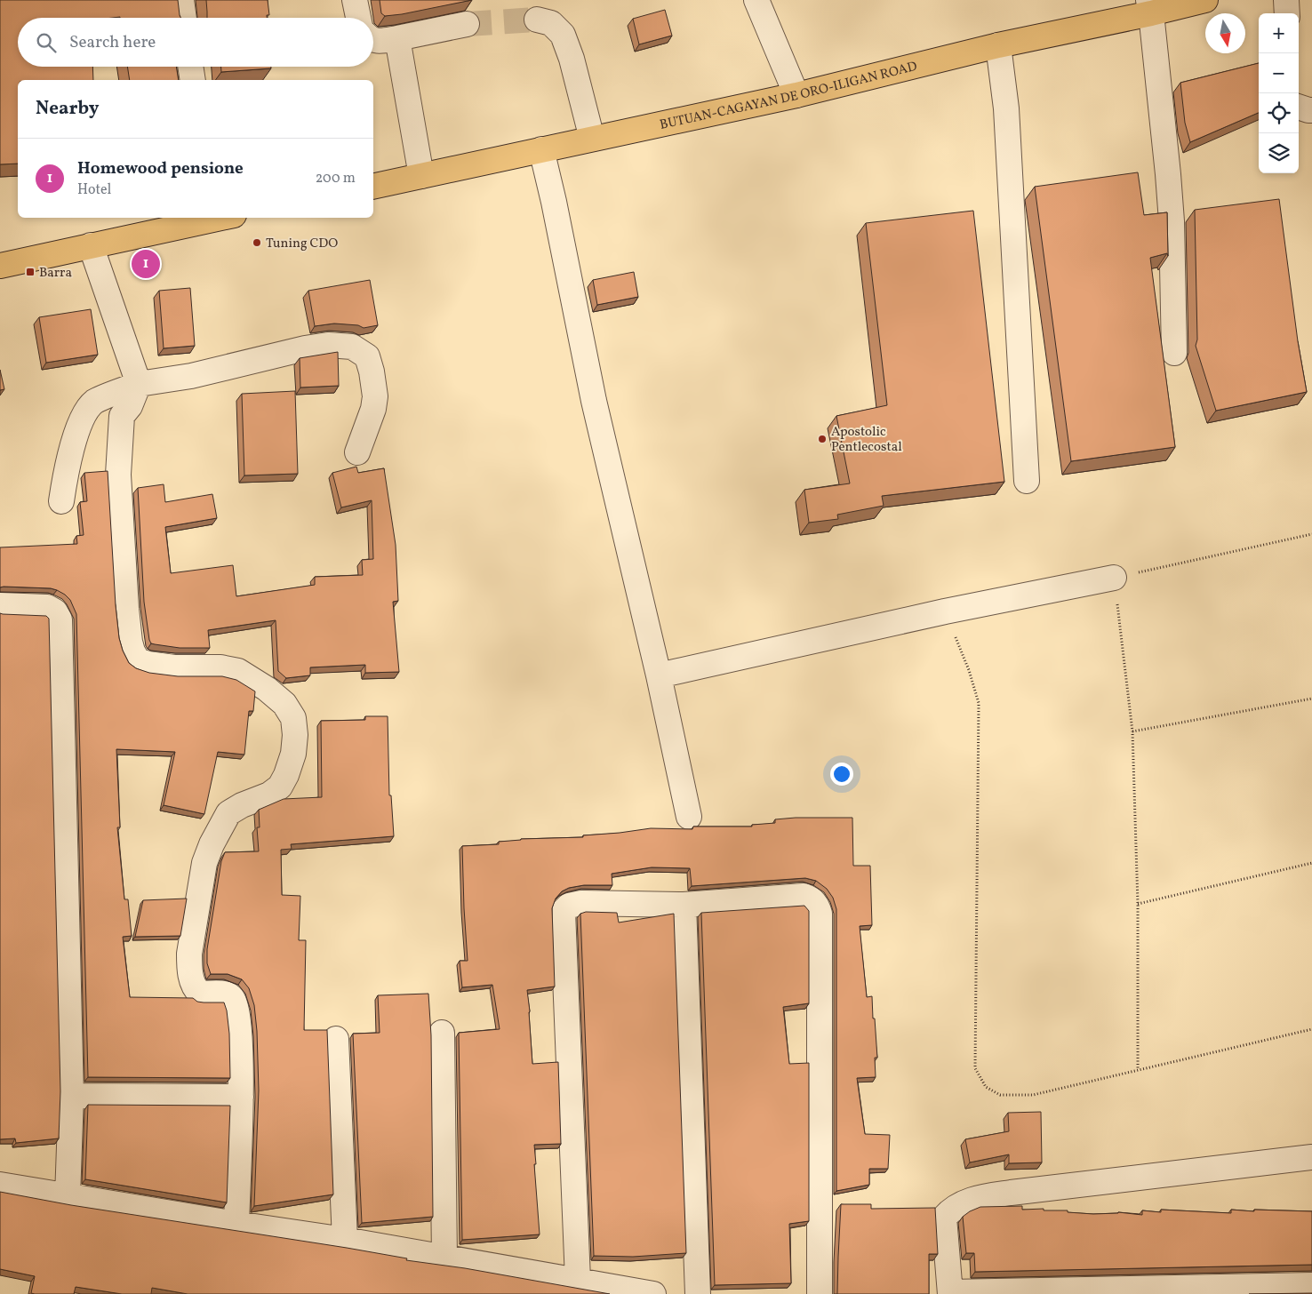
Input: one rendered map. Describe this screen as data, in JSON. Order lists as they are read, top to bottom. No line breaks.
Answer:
{"streets":{"highway":["BUTUAN-CAGAYAN DE ORO-ILIGAN ROAD"]},"places":{"other":["Tuning CDO","Apostolic Pentlecostal"],"transit":["Barra"]},"north":"bottom","page":{"map_buttons":["+","−"],"search":"Search here","heading":"Nearby","list":[{"mark":"1","name":"Homewood pensione","note":"Hotel","value":"200 m"}],"pins":"1"}}
